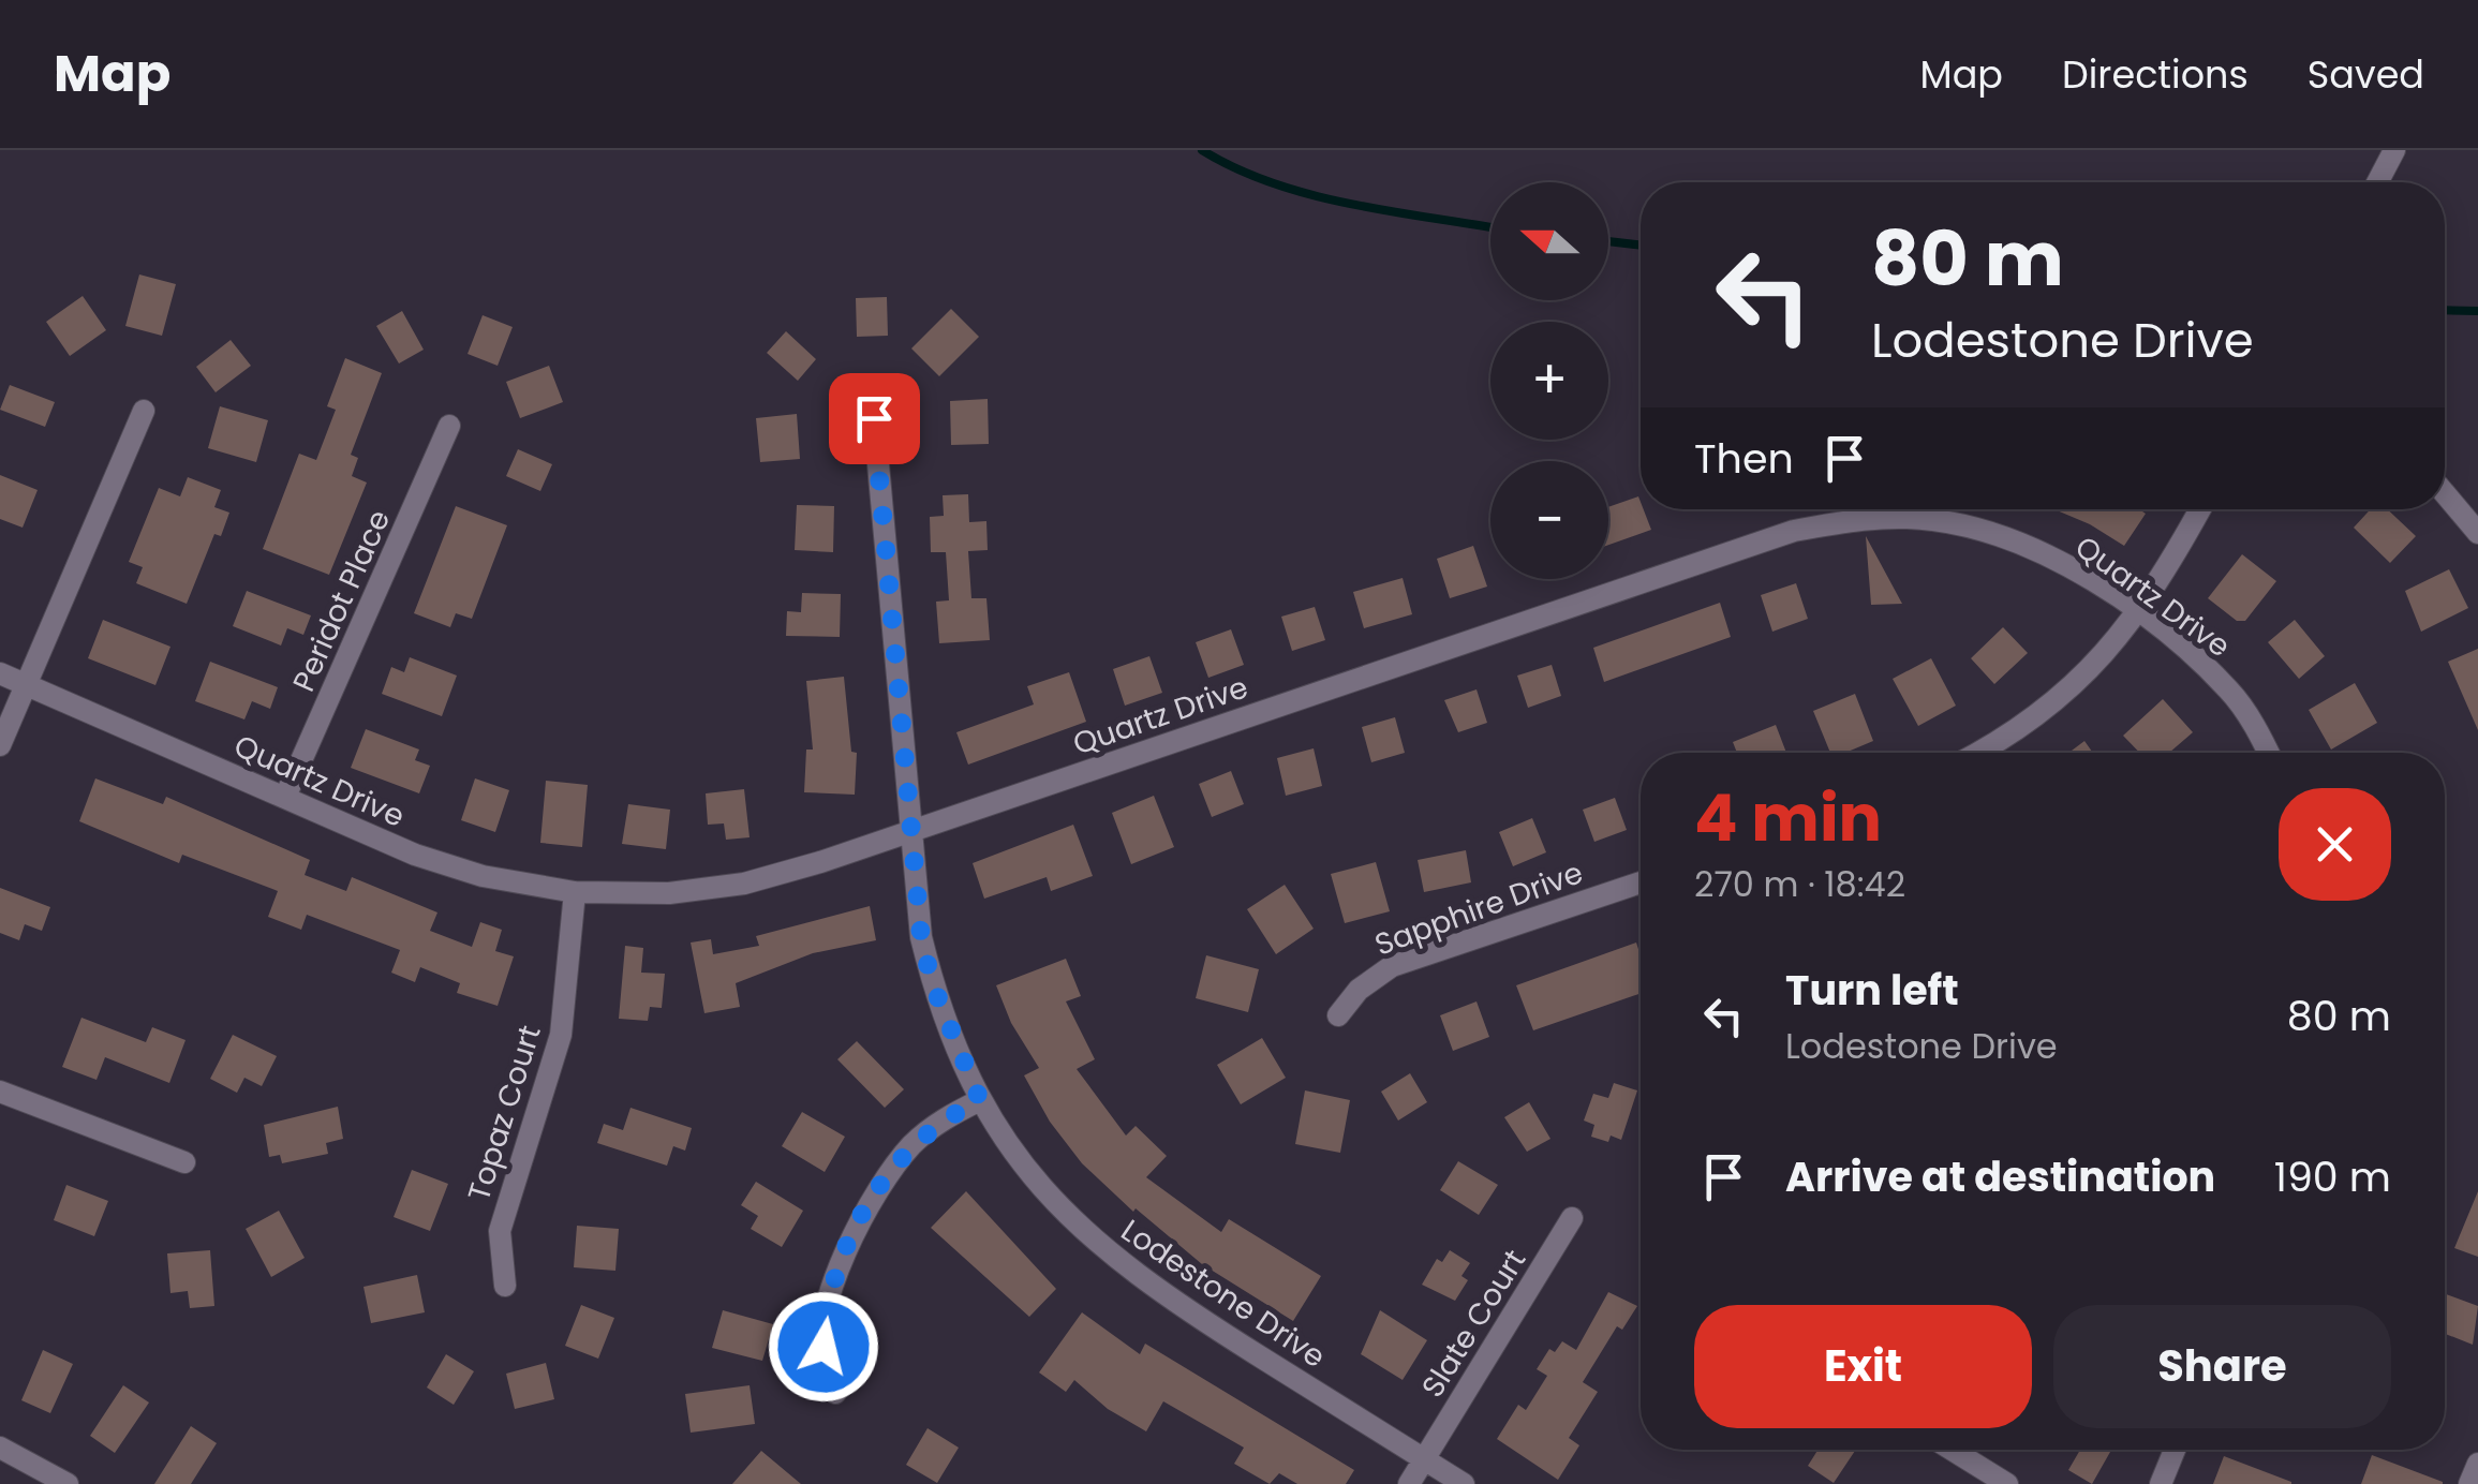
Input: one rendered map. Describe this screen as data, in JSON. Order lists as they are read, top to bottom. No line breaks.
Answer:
{"streets":{"street":["Quartz Drive","Peridot Place","Sapphire Drive","Topaz Court","Lodestone Drive","Slate Court"]},"crossings":[["Quartz Drive","Peridot Place"],["Quartz Drive","Topaz Court"],["Quartz Drive","Lodestone Drive"],["Lodestone Drive","Slate Court"]],"north":"left","page":{"header":"Map","nav":["Map","Directions","Saved"],"map_buttons":["+","−"],"turn":["80 m","Lodestone Drive"],"then":"Then","heading":["4 min","270 m · 18:42"],"list":[{"name":"Turn left","note":"Lodestone Drive","value":"80 m"},{"name":"Arrive at destination","value":"190 m"}],"buttons":["Exit","Share"]}}
